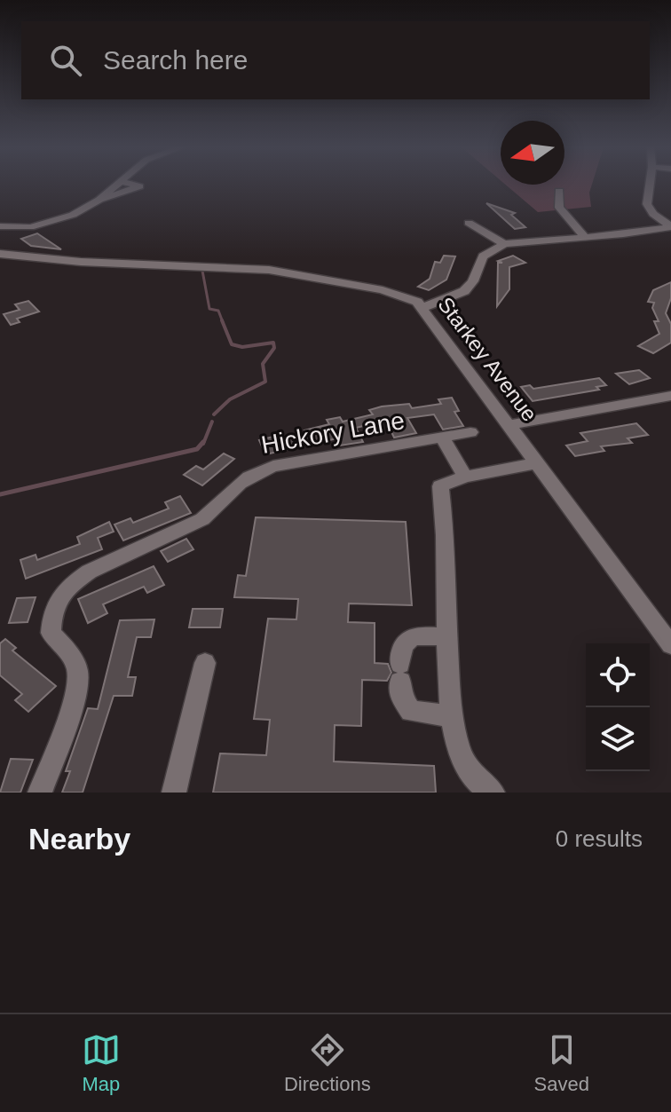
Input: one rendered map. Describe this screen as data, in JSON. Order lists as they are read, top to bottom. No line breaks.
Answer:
{"streets":{"street":["Starkey Avenue","Hickory Lane"]},"north":"left","page":{"search":"Search here","heading":["Nearby","0 results"],"nav":["Map","Directions","Saved"]}}
